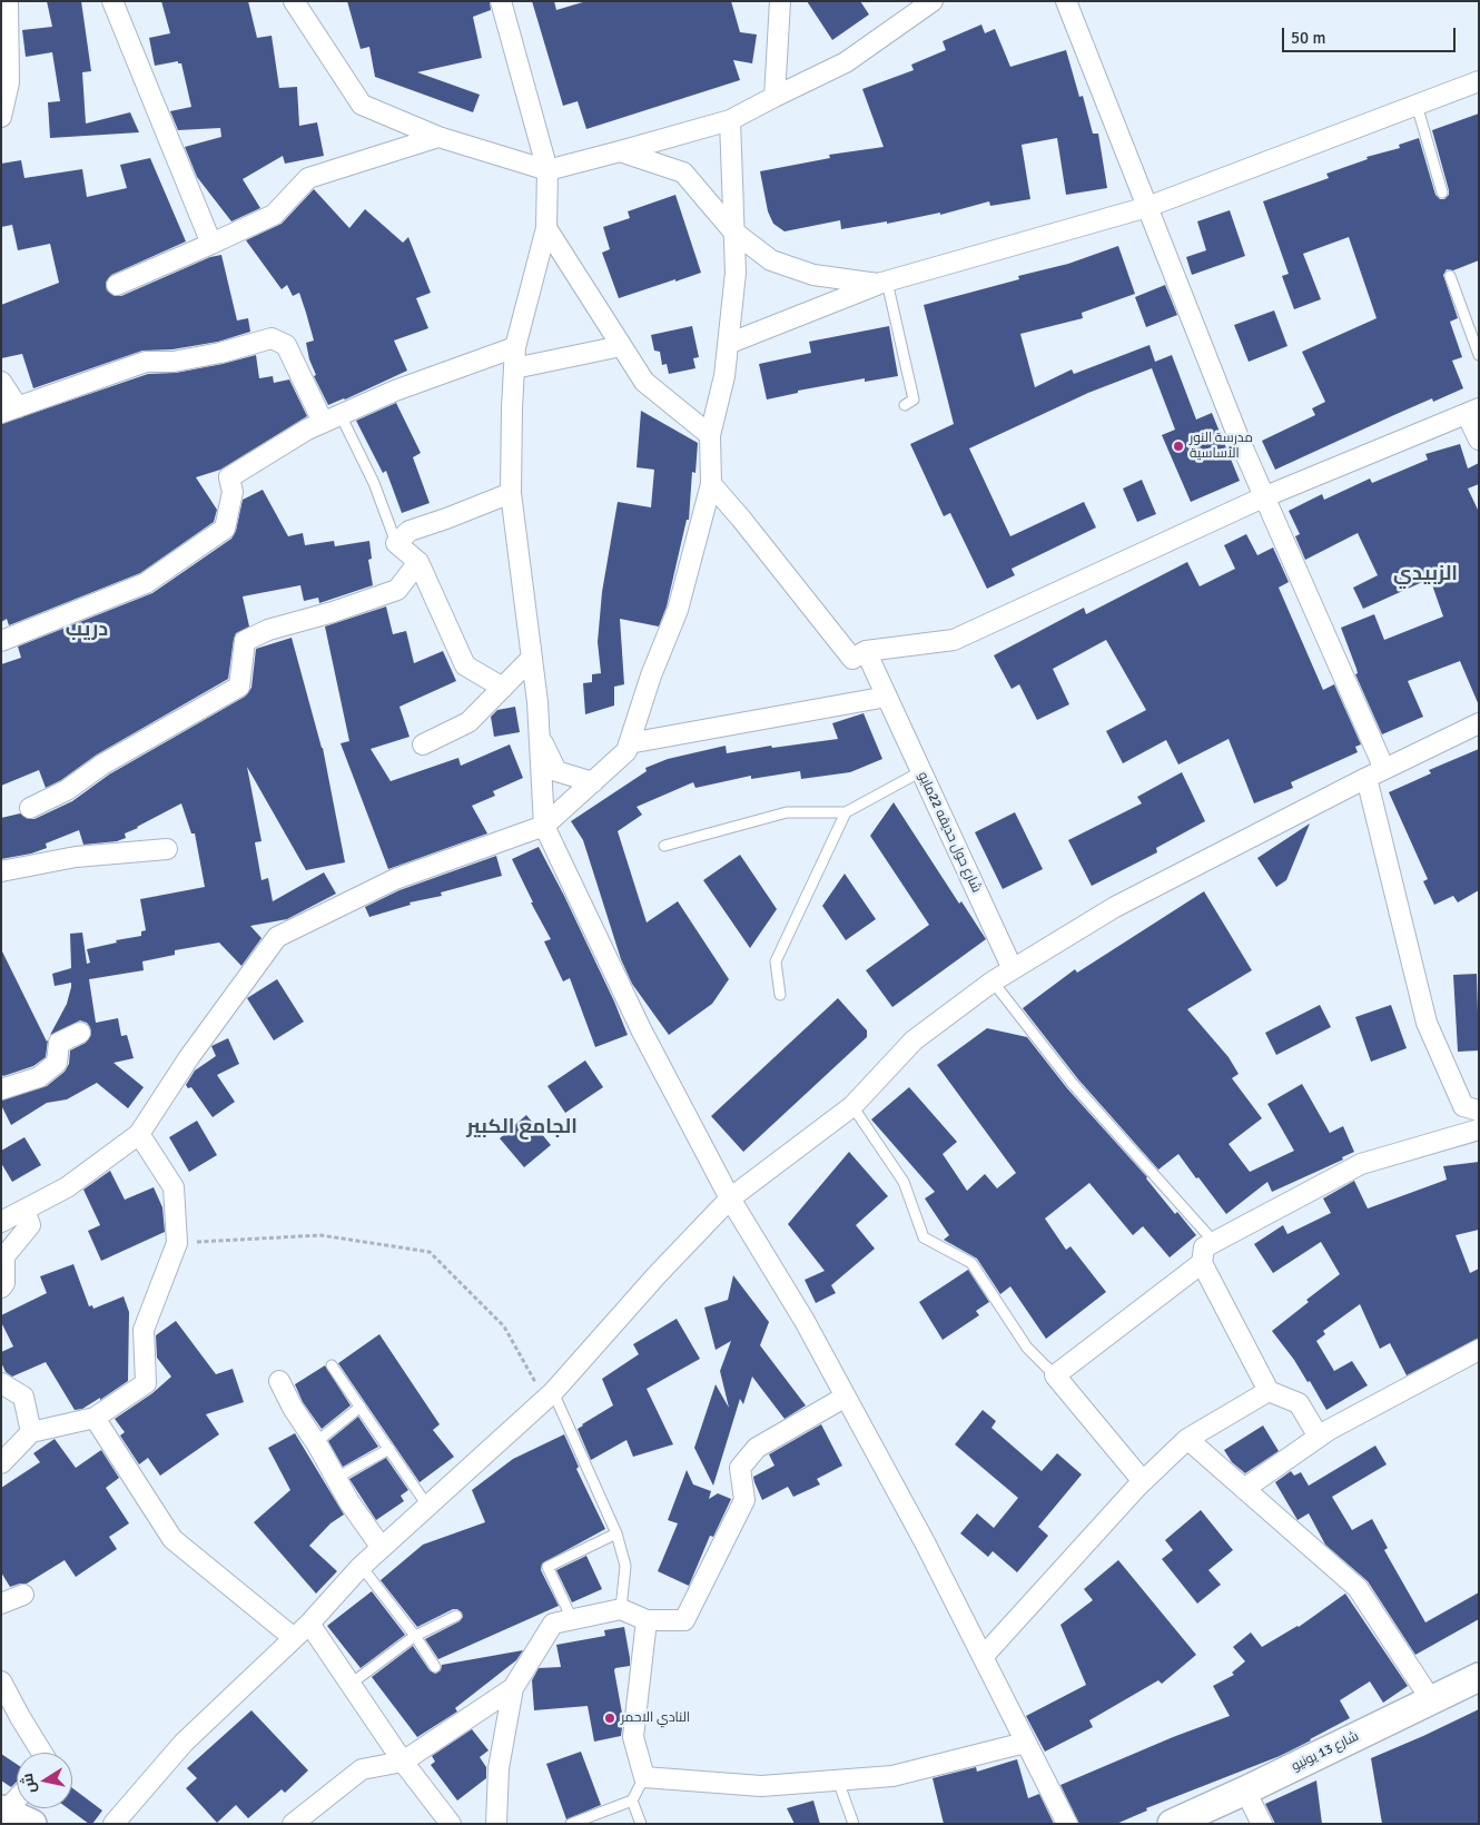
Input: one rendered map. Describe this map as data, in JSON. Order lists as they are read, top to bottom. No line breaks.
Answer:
{"streets":{"street":["شارع حول حديقه 22مايو","شارع 13 يونيو"]},"districts":["الزبيدي","دريب","الجامع الكبير"],"places":["مدرسة النور الأساسية","النادي الاحمر"],"scale_bar":"50 m","north":"left"}
